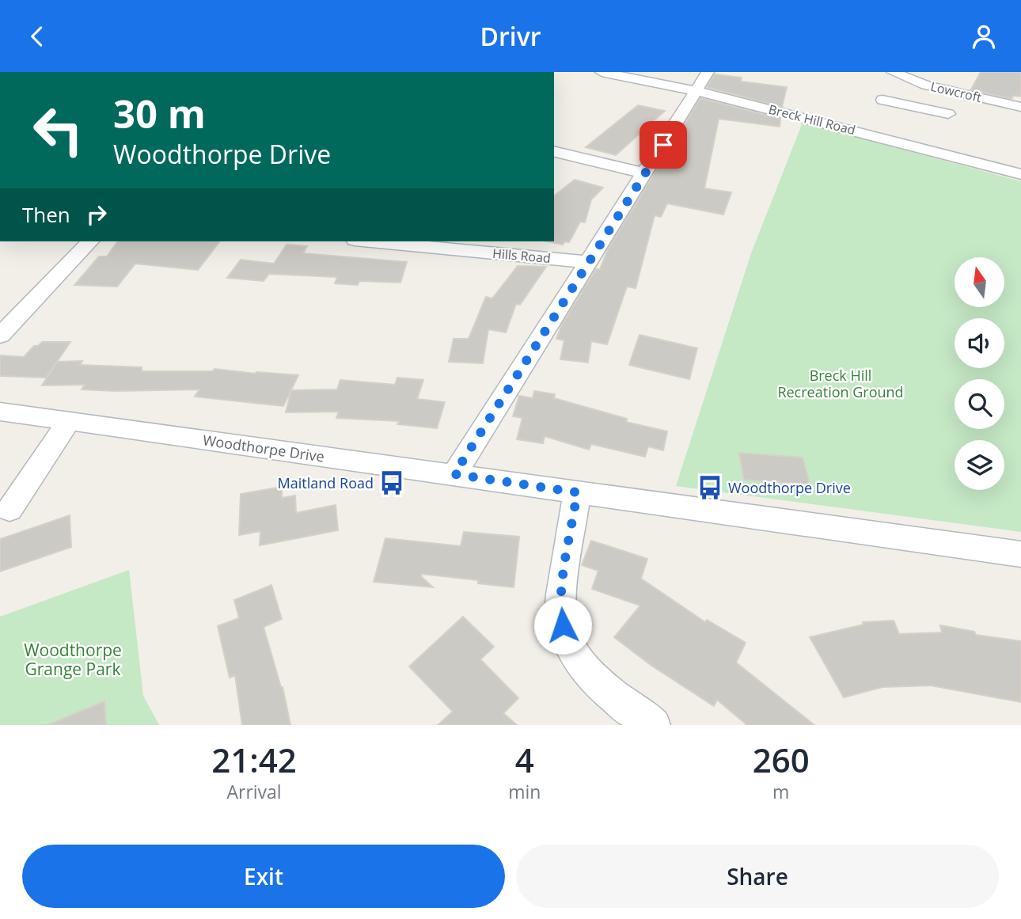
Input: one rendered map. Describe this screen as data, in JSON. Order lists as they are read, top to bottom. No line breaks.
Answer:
{"streets":{"street":["Lowcroft","Breck Hill Road","Hills Road","Woodthorpe Drive"]},"parks":["Breck Hill Recreation Ground","Woodthorpe Grange Park"],"places":{"bus stop":["Maitland Road","Woodthorpe Drive"]},"north":"top","page":{"header":"Drivr","turn":["30 m","Woodthorpe Drive"],"then":"Then","eta":["21:42","Arrival","4","min","260","m"],"buttons":["Exit","Share"]}}
